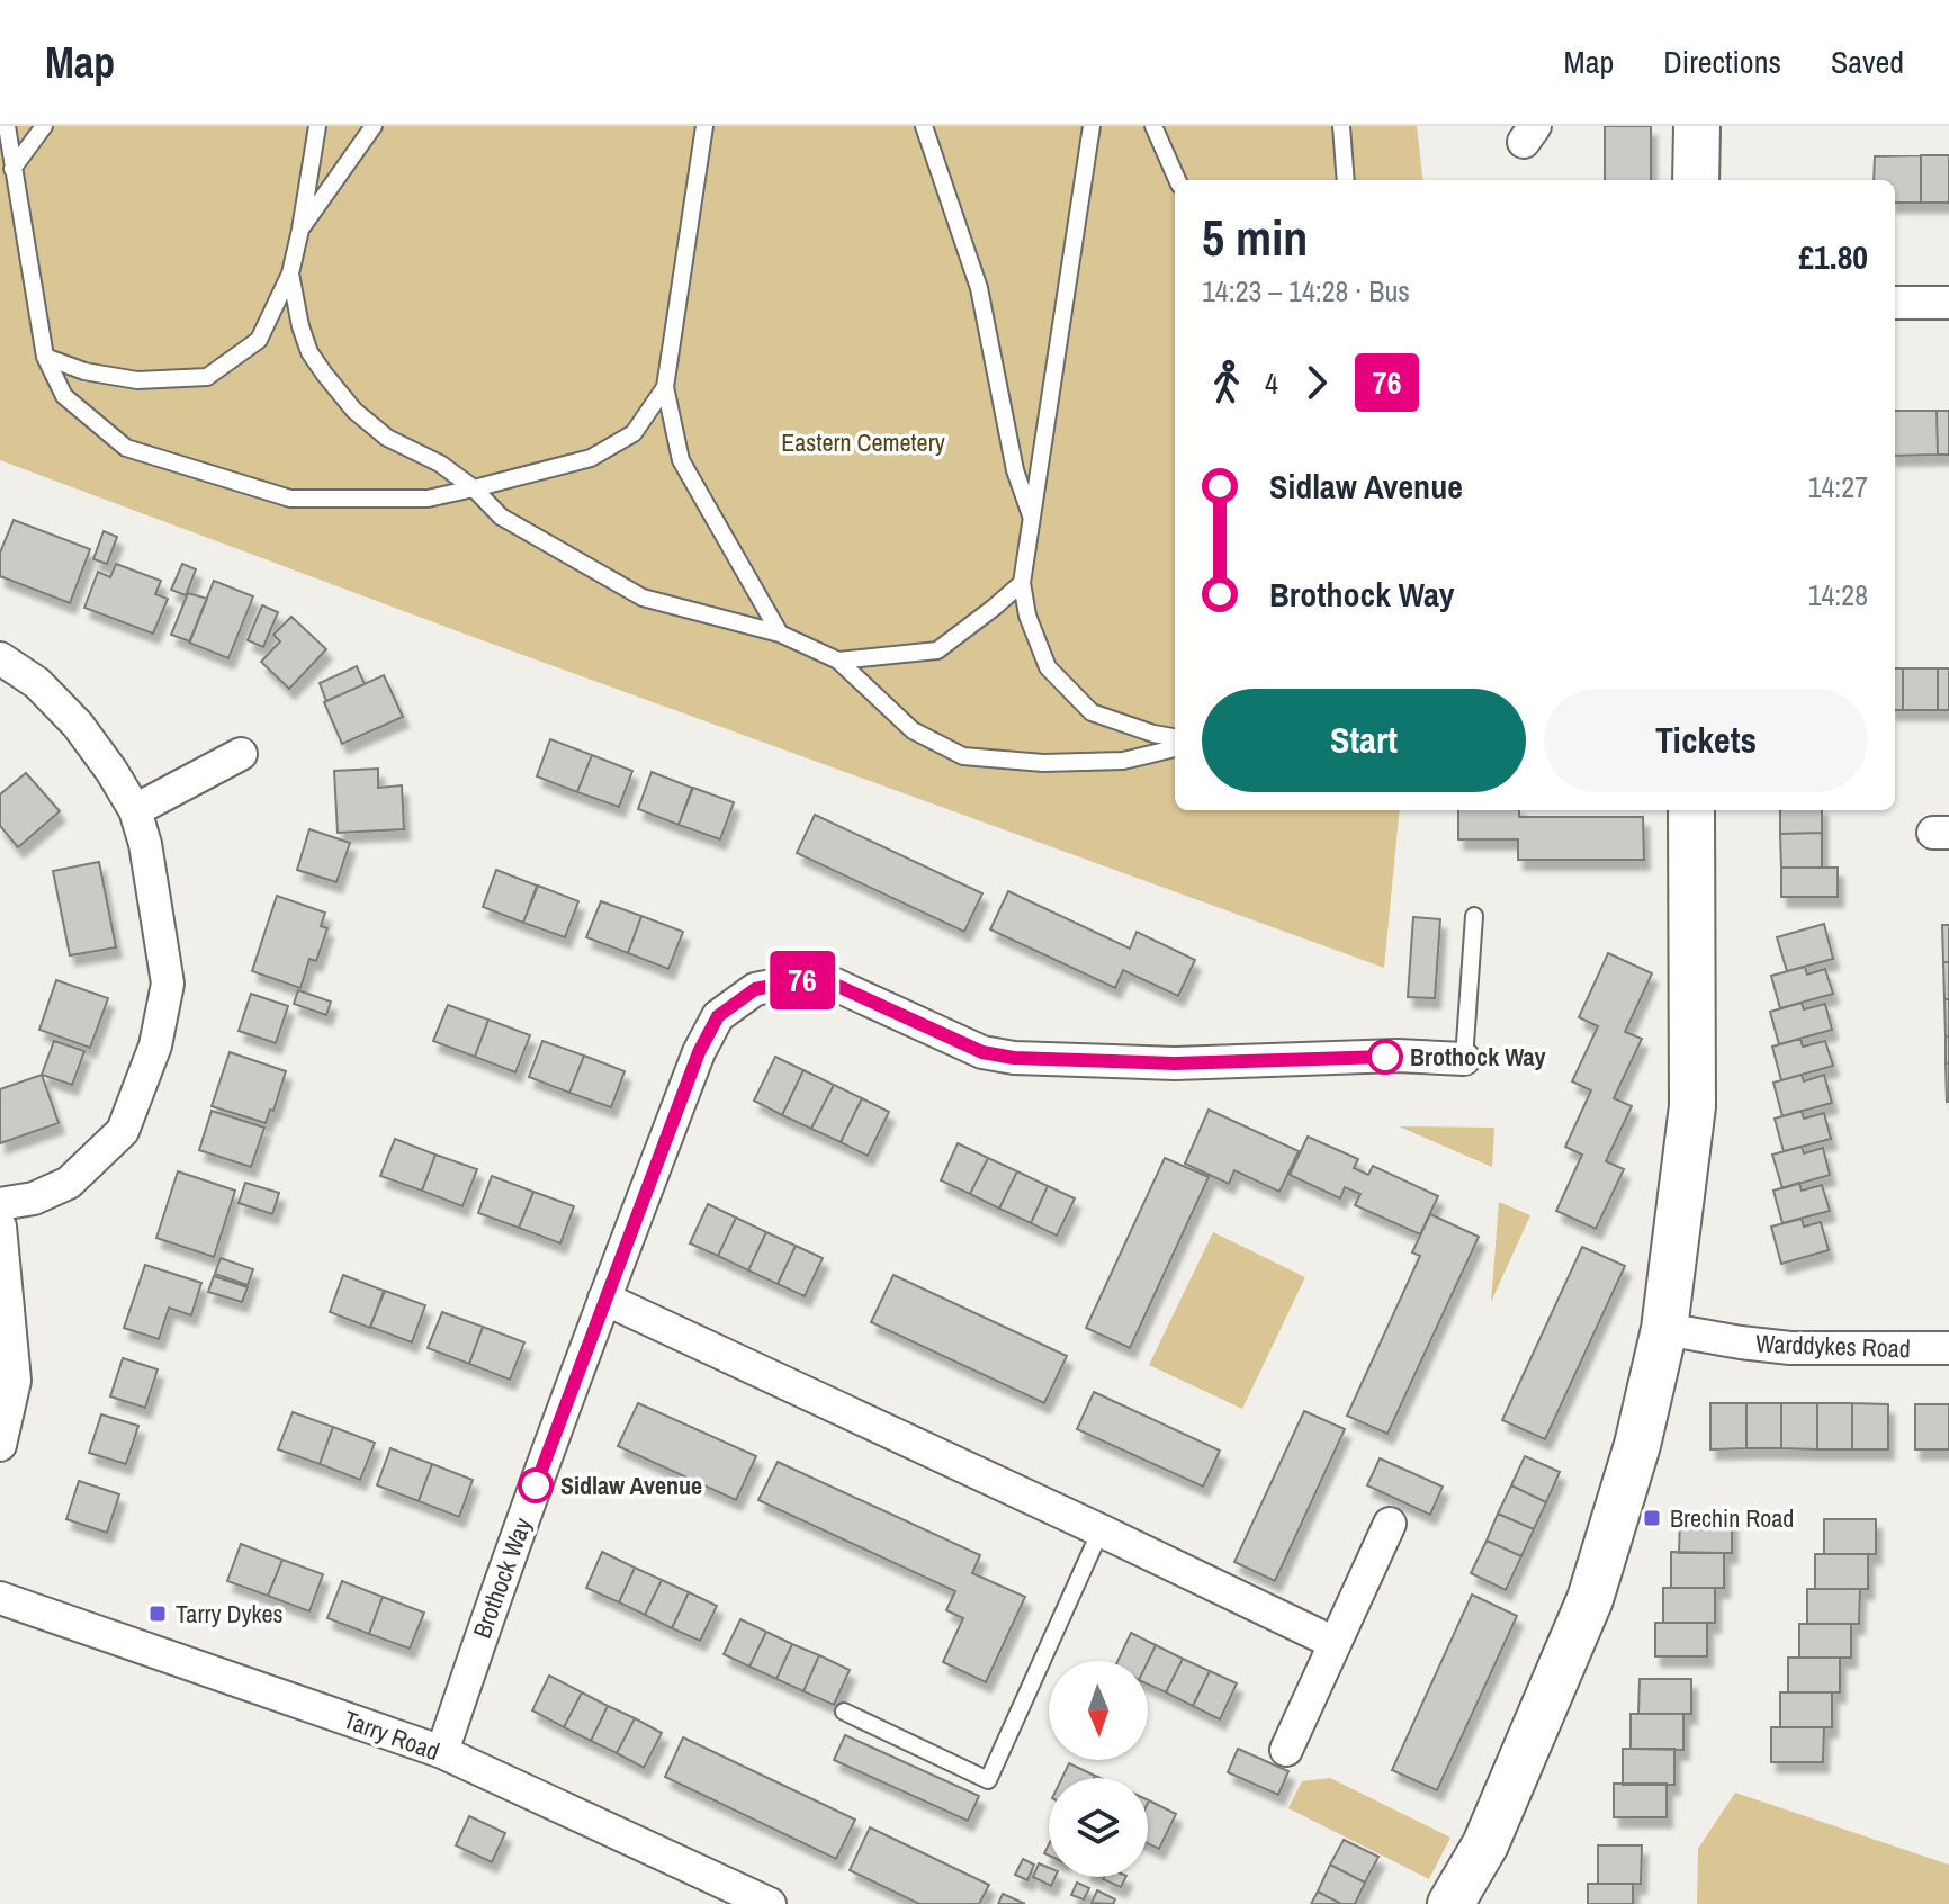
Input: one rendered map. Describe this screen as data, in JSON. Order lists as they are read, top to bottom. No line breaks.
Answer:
{"streets":{"street":["Warddykes Road","Brothock Way","Tarry Road"]},"crossings":[["Brothock Way","Tarry Road"]],"parks":["Eastern Cemetery"],"places":{"other":["Brothock Way","Sidlaw Avenue"],"transit":["Brechin Road","Tarry Dykes"]},"lines":["bus line 76"],"north":"bottom","page":{"header":"Map","nav":["Map","Directions","Saved"],"on_map":"76","heading":["5 min","14:23 – 14:28 · Bus","£1.80"],"legs":["4","76"],"list":[{"name":"Sidlaw Avenue","value":"14:27"},{"name":"Brothock Way","value":"14:28"}],"buttons":["Start","Tickets"]}}
